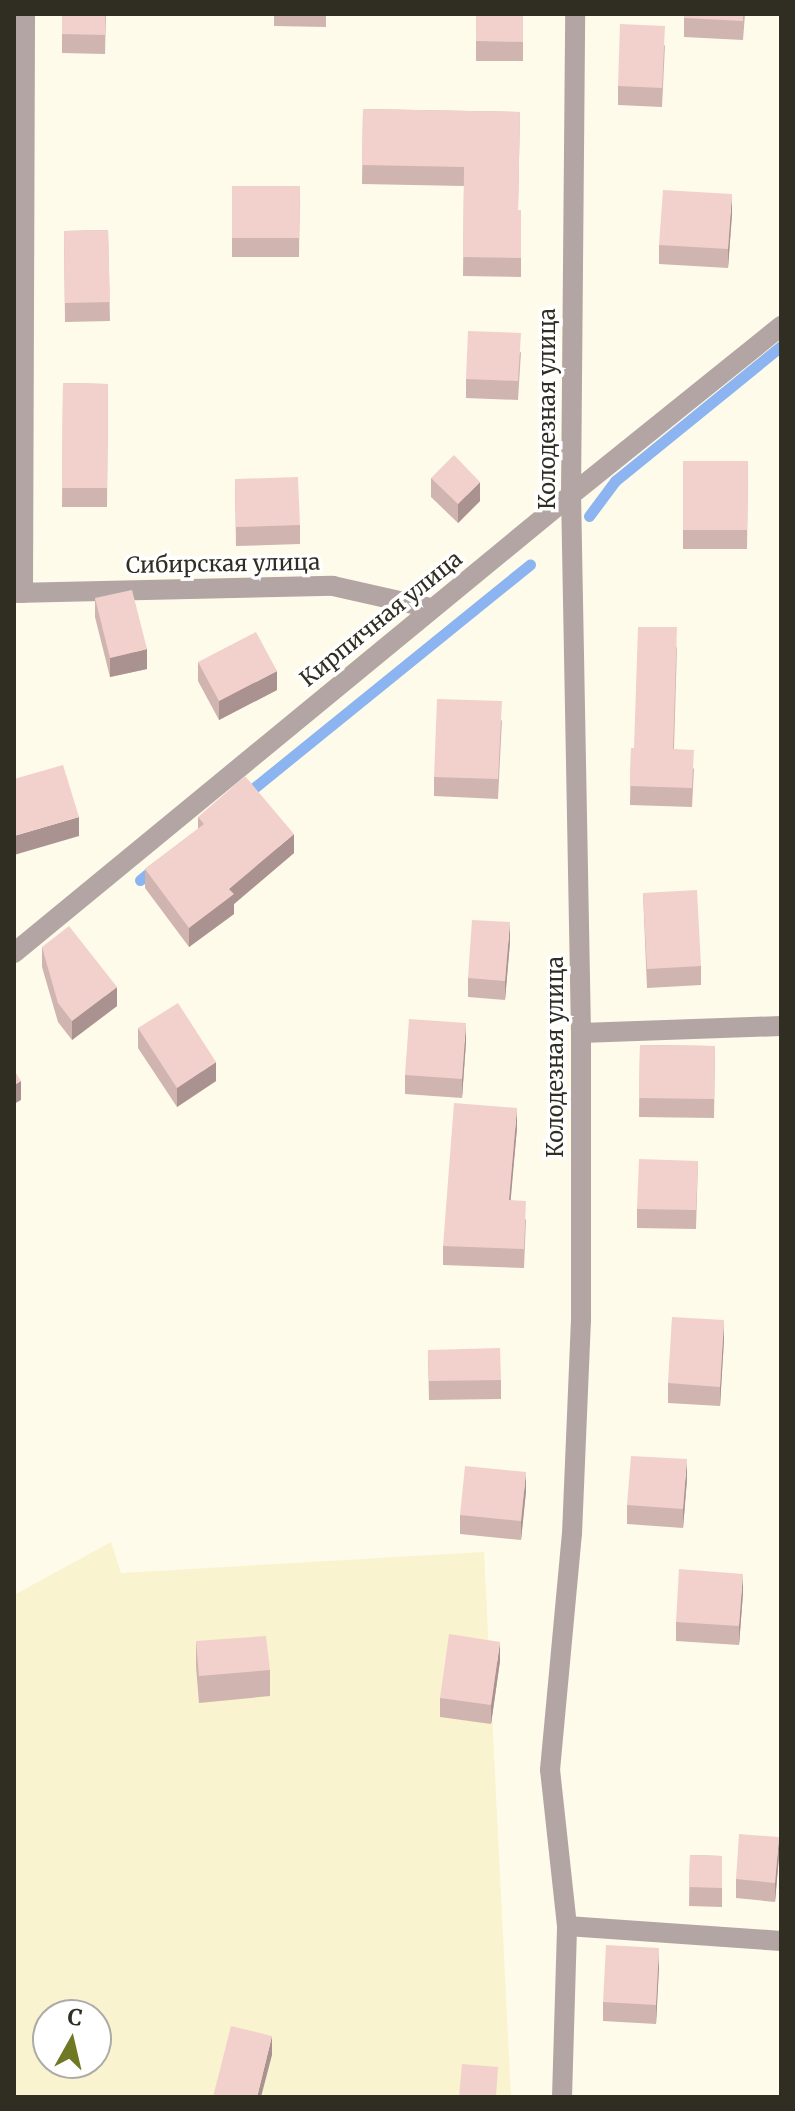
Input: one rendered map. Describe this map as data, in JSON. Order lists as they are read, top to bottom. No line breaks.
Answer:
{"streets":{"street":["Колодезная улица","Сибирская улица","Кирпичная улица"]},"crossings":[["Колодезная улица","Кирпичная улица"],["Сибирская улица","Кирпичная улица"]],"north":"top"}
